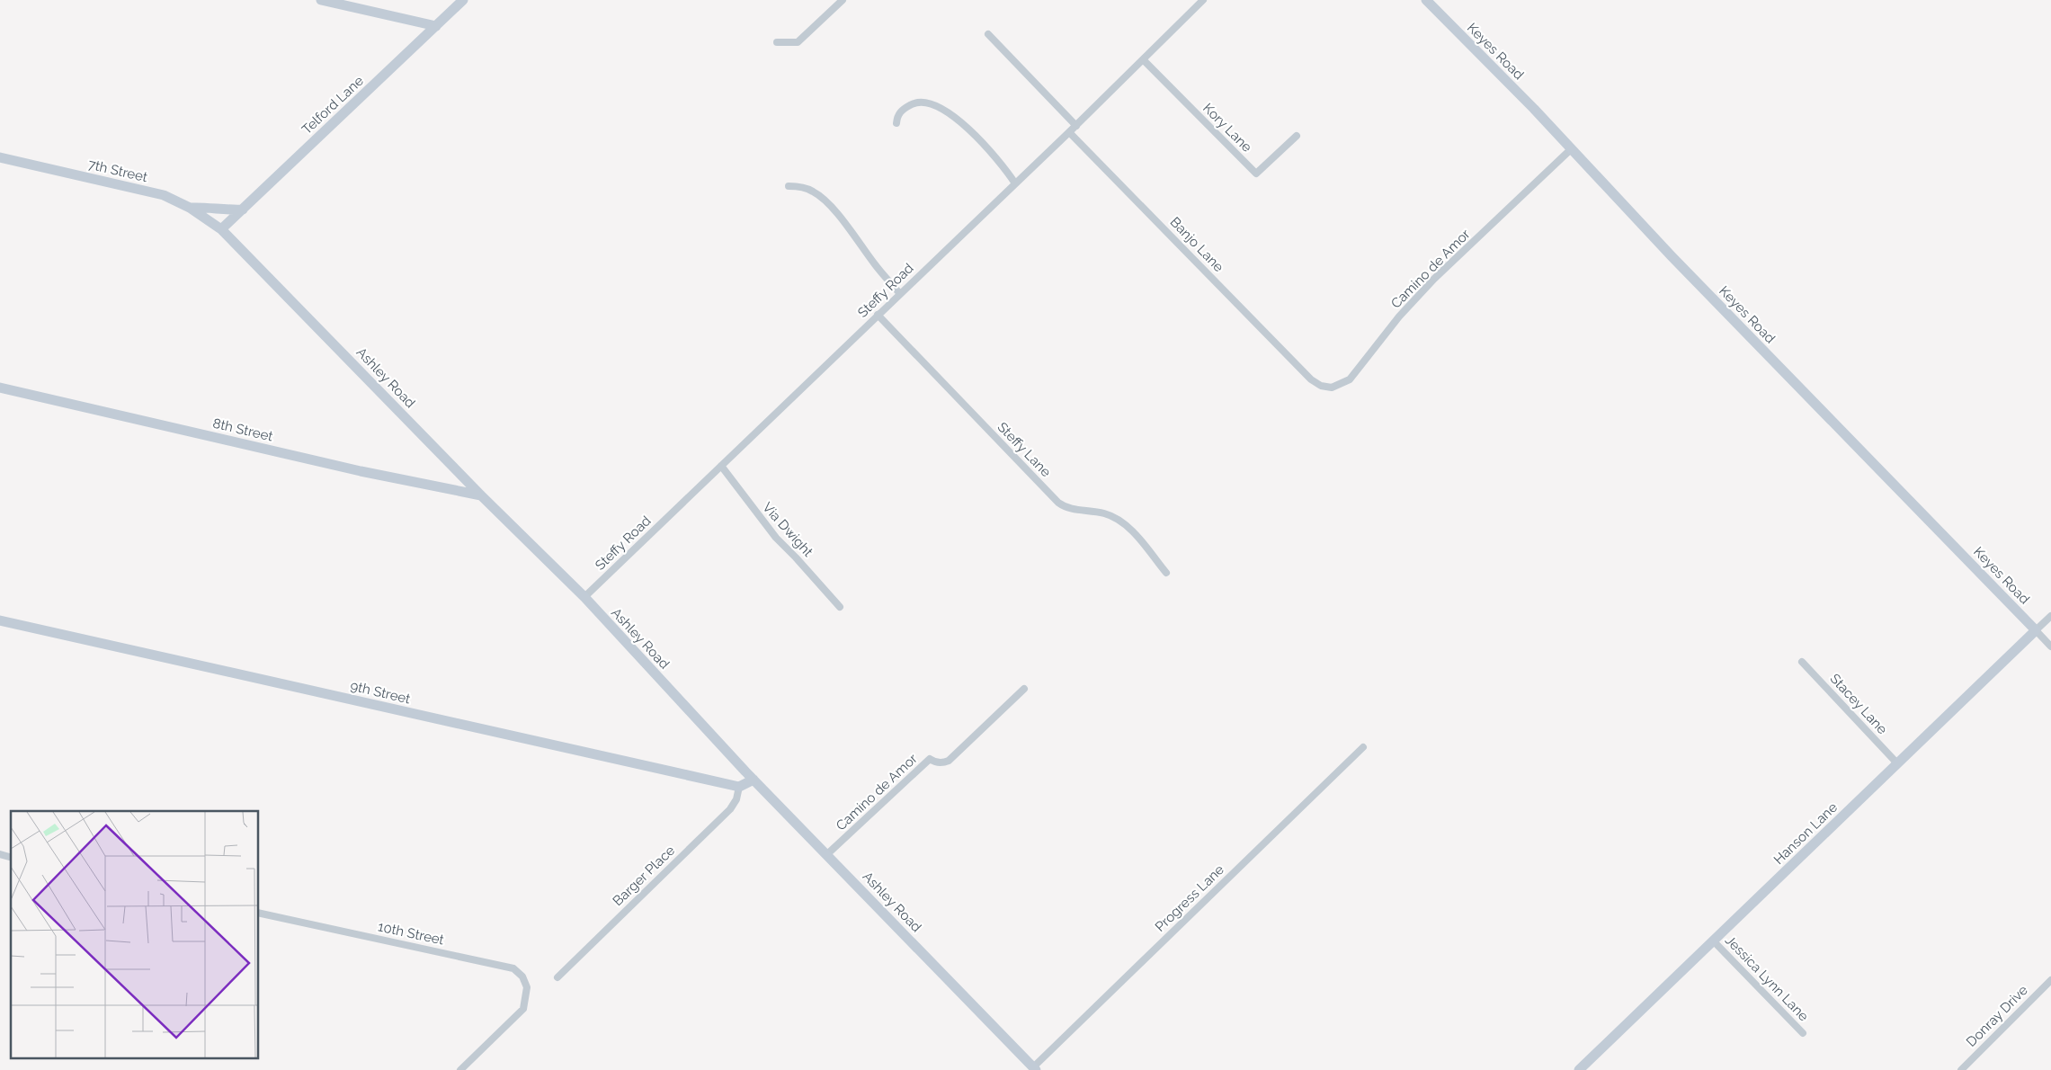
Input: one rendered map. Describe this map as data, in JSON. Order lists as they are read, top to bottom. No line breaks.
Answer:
{"streets":{"street":["Keyes Road","Telford Lane","Kory Lane","7th Street","Banjo Lane","Camino de Amor","Steffy Road","Ashley Road","8th Street","Steffy Lane","Via Dwight","9th Street","Stacey Lane","Hanson Lane","Barger Place","Progress Lane","10th Street","Jessica Lynn Lane","Donray Drive"]},"crossings":[["Keyes Road","Camino de Amor"],["Keyes Road","Hanson Lane"],["Telford Lane","7th Street"],["Telford Lane","Ashley Road"],["Kory Lane","Steffy Road"],["7th Street","Ashley Road"],["Banjo Lane","Camino de Amor"],["Banjo Lane","Steffy Road"],["Camino de Amor","Ashley Road"],["Steffy Road","Ashley Road"],["Steffy Road","Steffy Lane"],["Steffy Road","Via Dwight"],["Ashley Road","8th Street"],["Ashley Road","Progress Lane"],["9th Street","Barger Place"],["Stacey Lane","Hanson Lane"],["Hanson Lane","Jessica Lynn Lane"]]}
